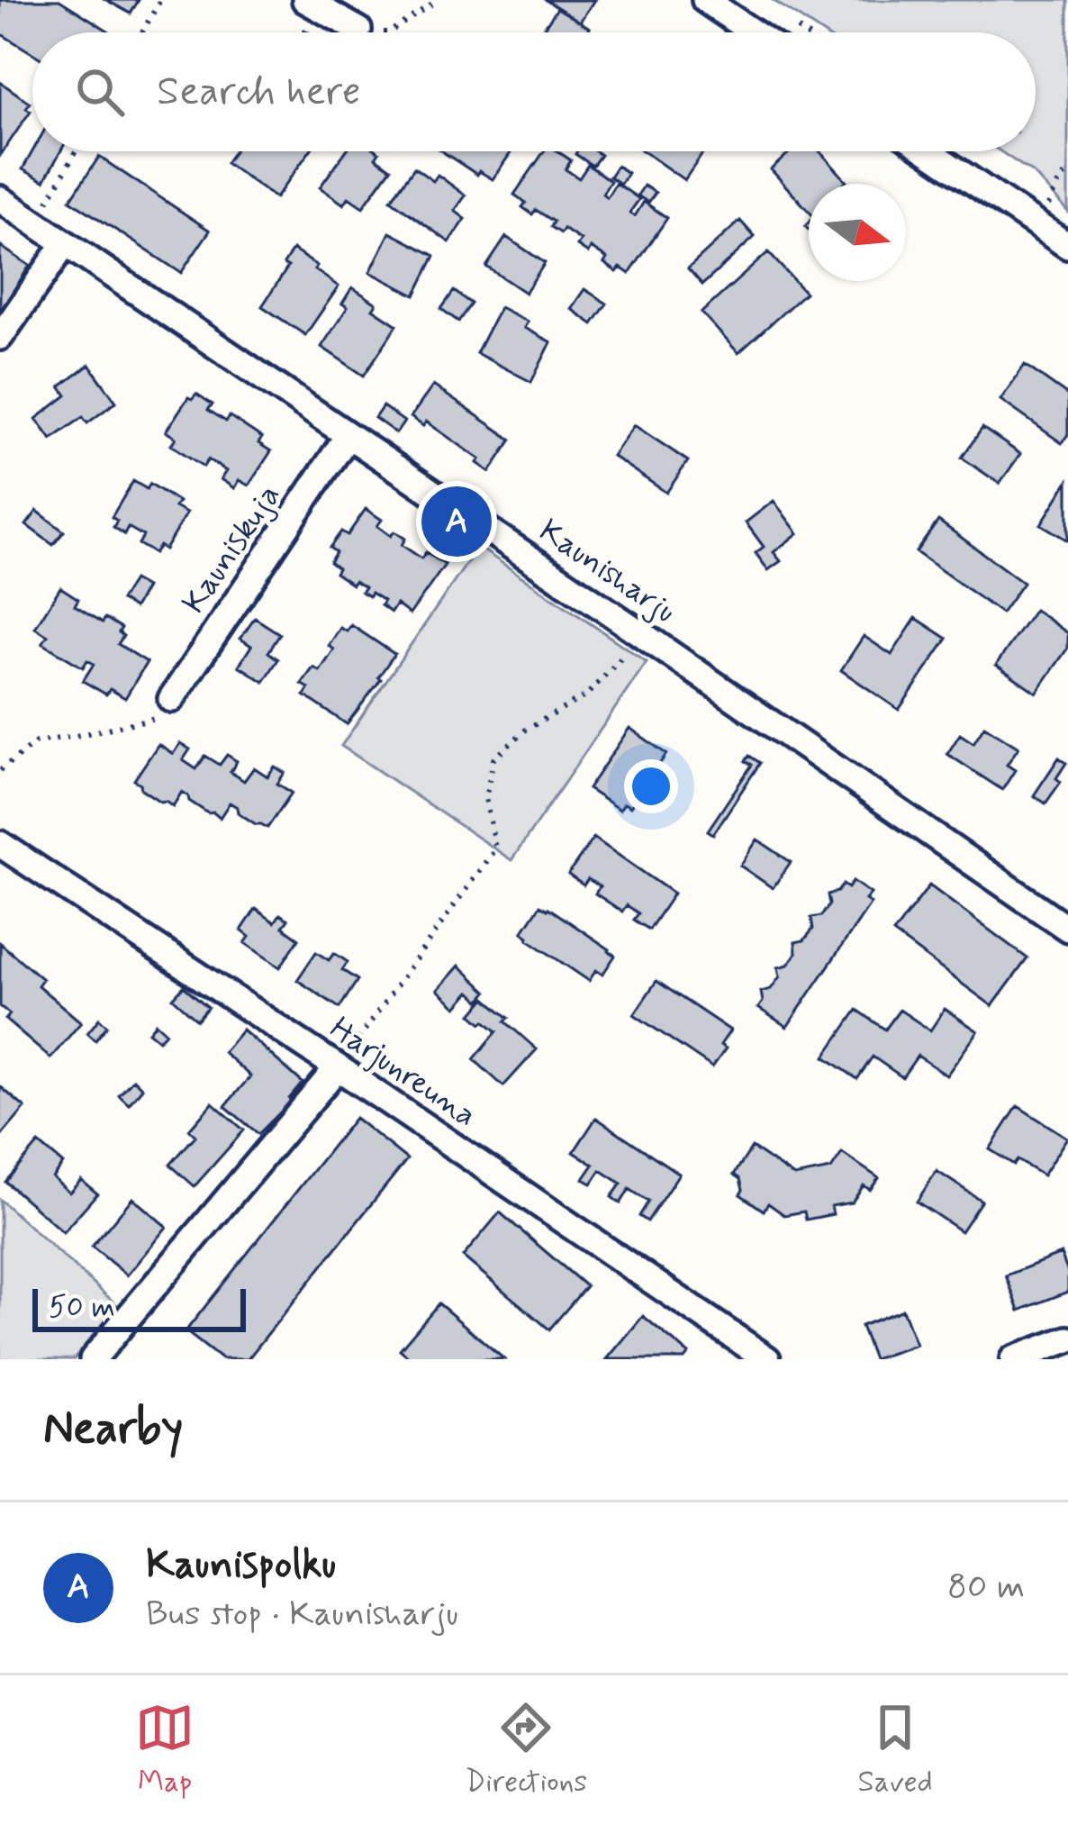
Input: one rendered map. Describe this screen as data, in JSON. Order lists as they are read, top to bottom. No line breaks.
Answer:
{"streets":{"street":["Kauniskuja","Kaunisharju","Harjunreuna"]},"crossings":[["Kauniskuja","Kaunisharju"]],"scale_bar":"50 m","north":"right","page":{"search":"Search here","pins":"A","scale":"50 m","heading":"Nearby","list":[{"mark":"A","name":"Kaunispolku","note":"Bus stop · Kaunisharju","value":"80 m"}],"nav":["Map","Directions","Saved"]}}
